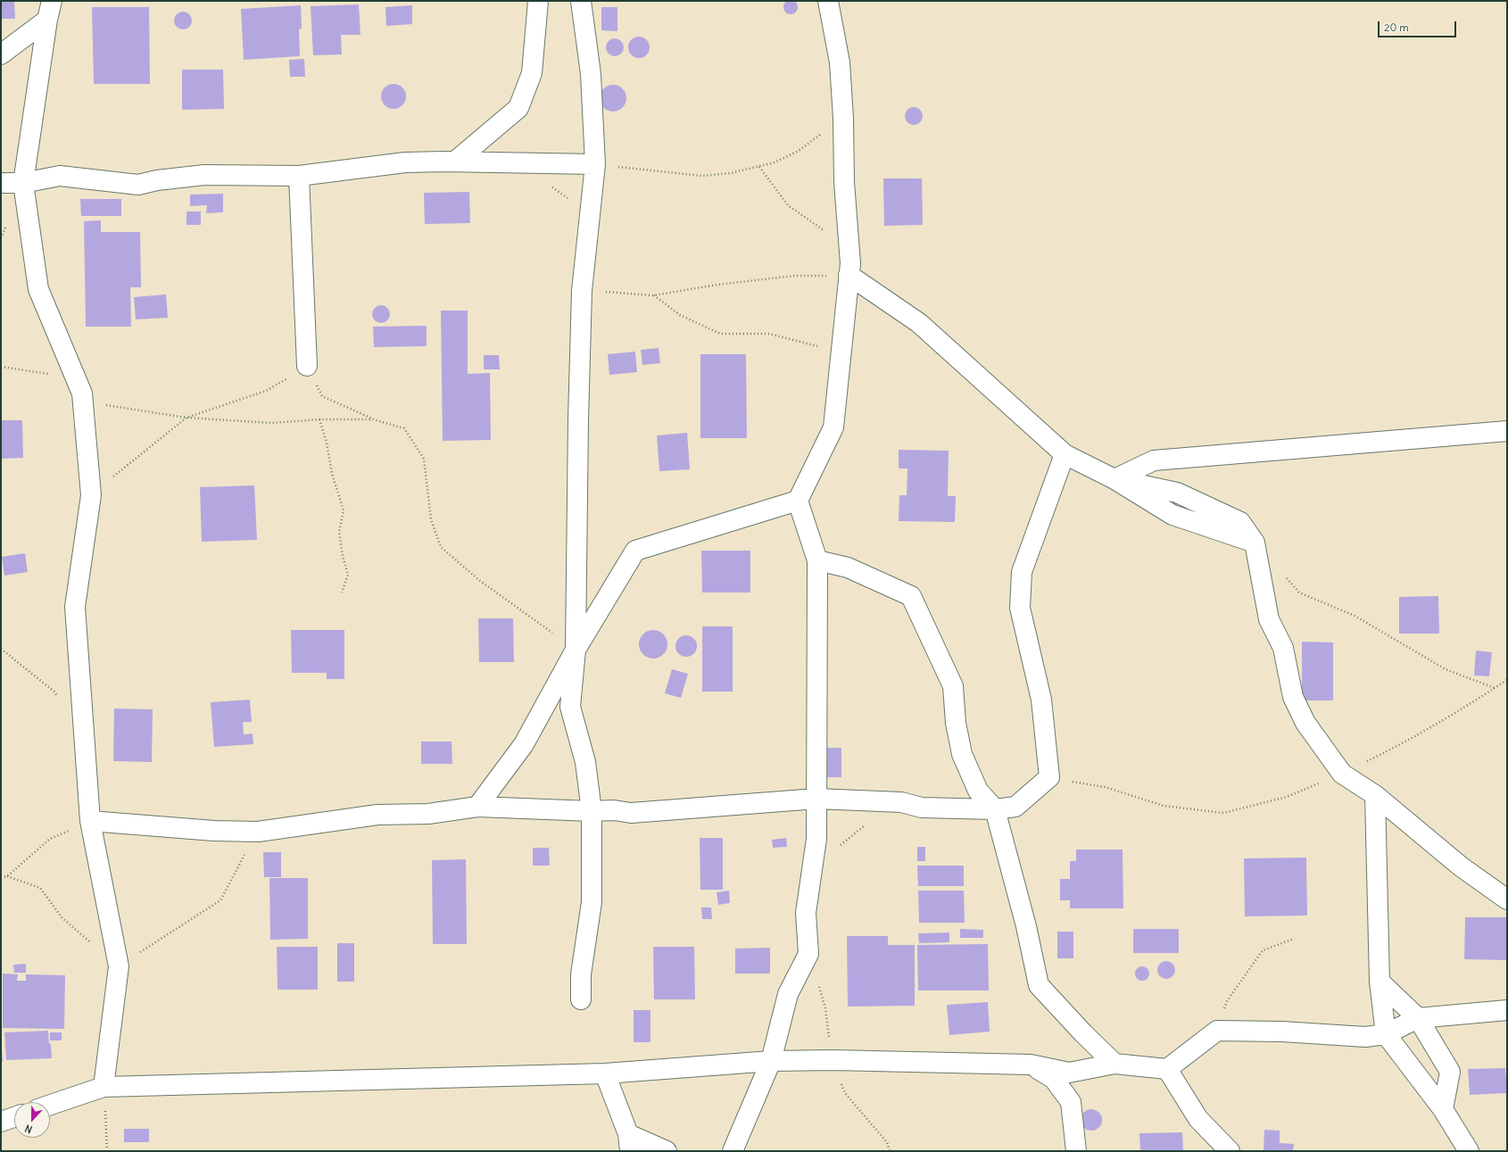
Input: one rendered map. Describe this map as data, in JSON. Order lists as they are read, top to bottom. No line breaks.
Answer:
{"scale_bar":"20 m","north":"bottom"}
